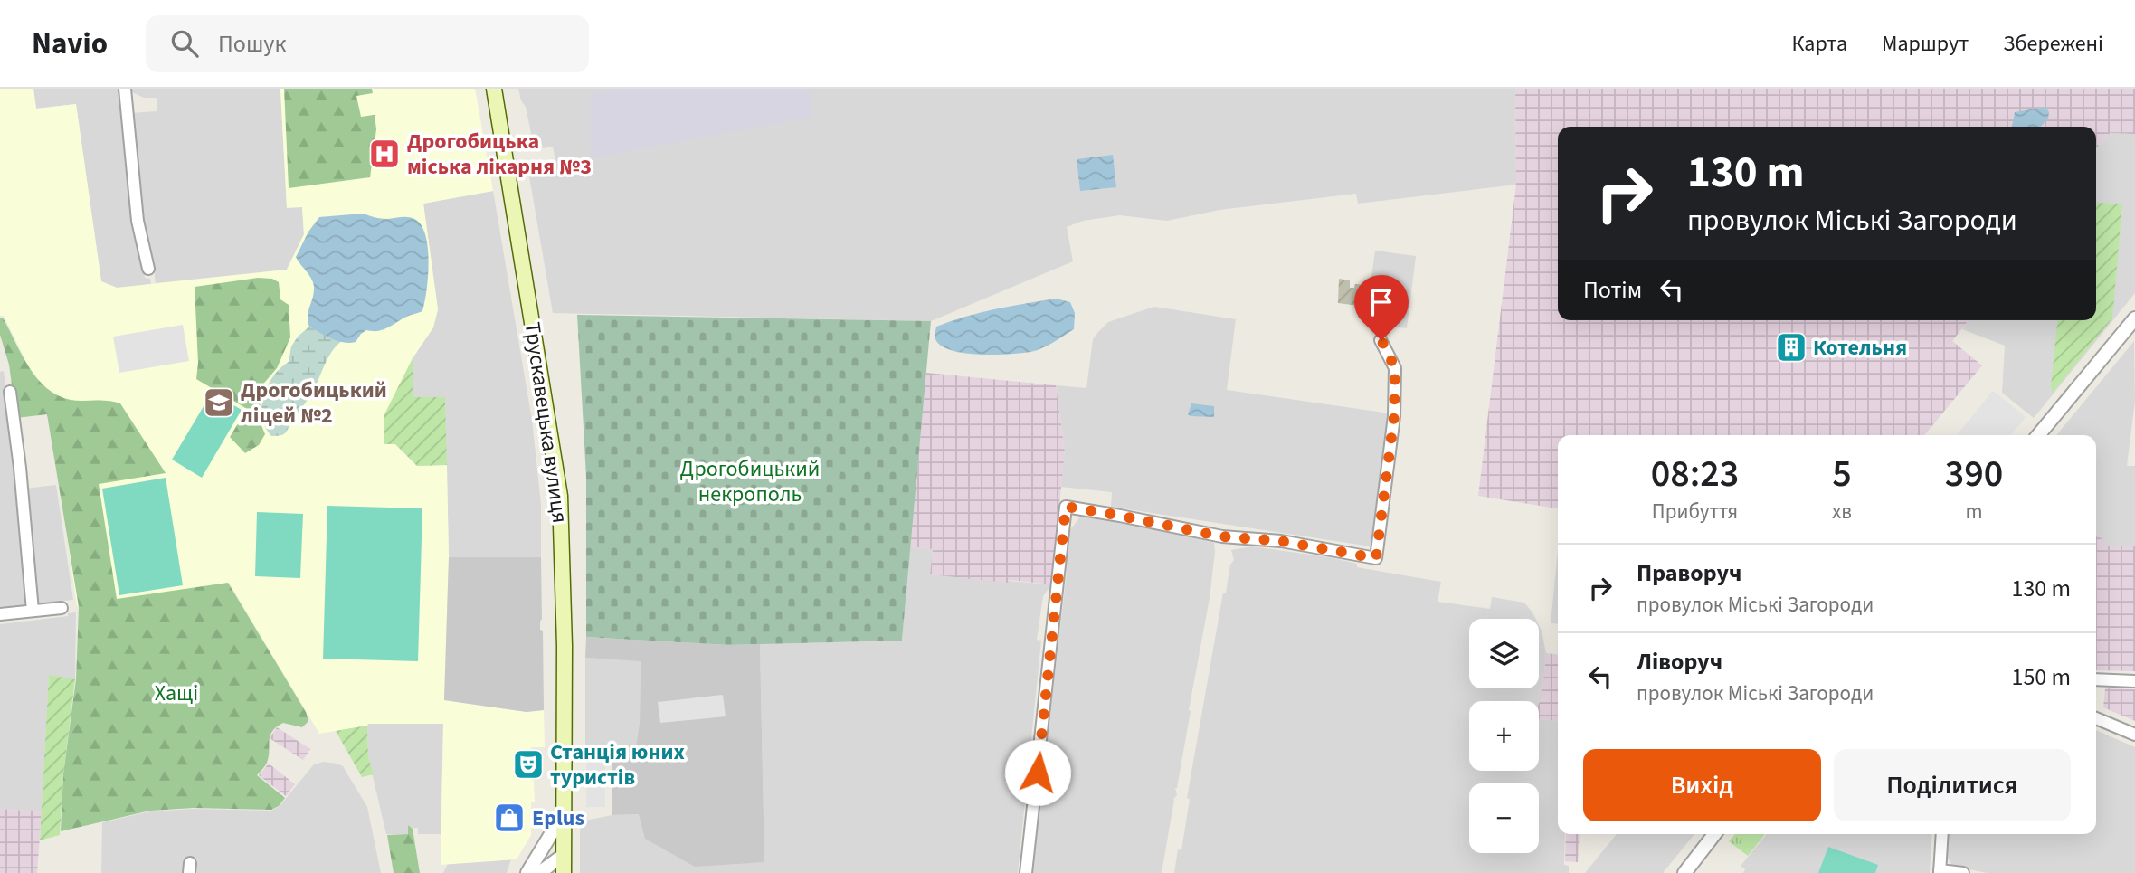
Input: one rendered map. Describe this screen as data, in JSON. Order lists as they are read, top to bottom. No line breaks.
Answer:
{"streets":{"main road":["Трускавецька вулиця"]},"parks":["Дрогобицький некрополь","Хащі"],"places":{"hospital":["Дрогобицька міська лікарня №3"],"building":["Котельня"],"school or university":["Дрогобицький ліцей №2"],"theatre":["Станція юних туристів"],"shop":["Eplus"]},"page":{"header":"Navio","search":"Пошук","nav":["Карта","Маршрут","Збережені"],"turn":["130 m","провулок Міські Загороди"],"then":"Потім","eta":["08:23","Прибуття","5","хв","390","m"],"list":[{"name":"Праворуч","note":"провулок Міські Загороди","value":"130 m"},{"name":"Ліворуч","note":"провулок Міські Загороди","value":"150 m"}],"map_buttons":["+","−"],"buttons":["Вихід","Поділитися"]}}
